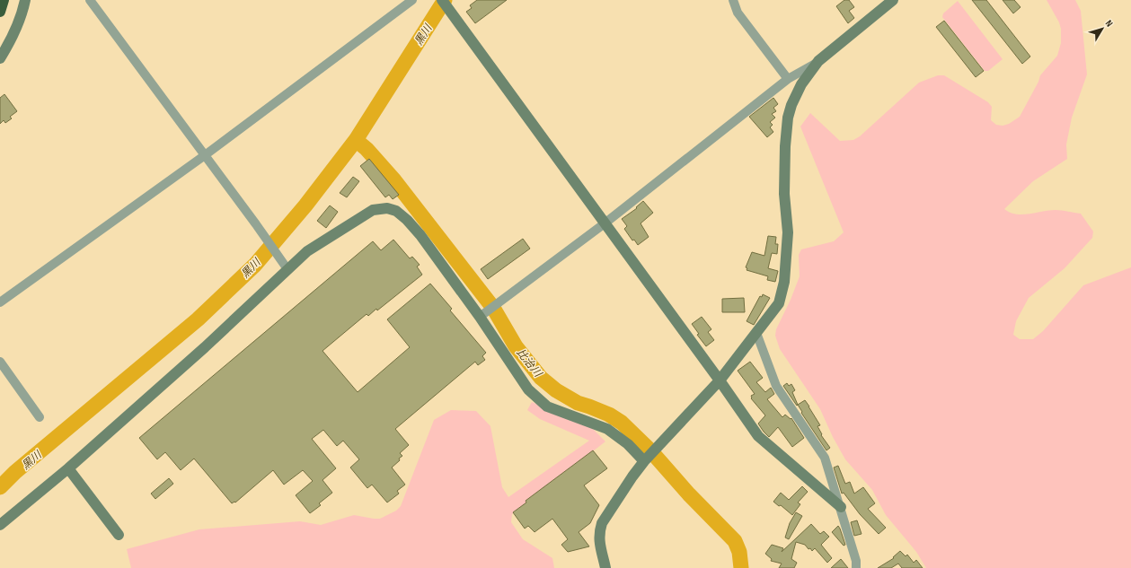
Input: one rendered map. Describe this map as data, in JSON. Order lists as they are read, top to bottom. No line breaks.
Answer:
{"water":["黒川","比治川"],"north":"top right"}
